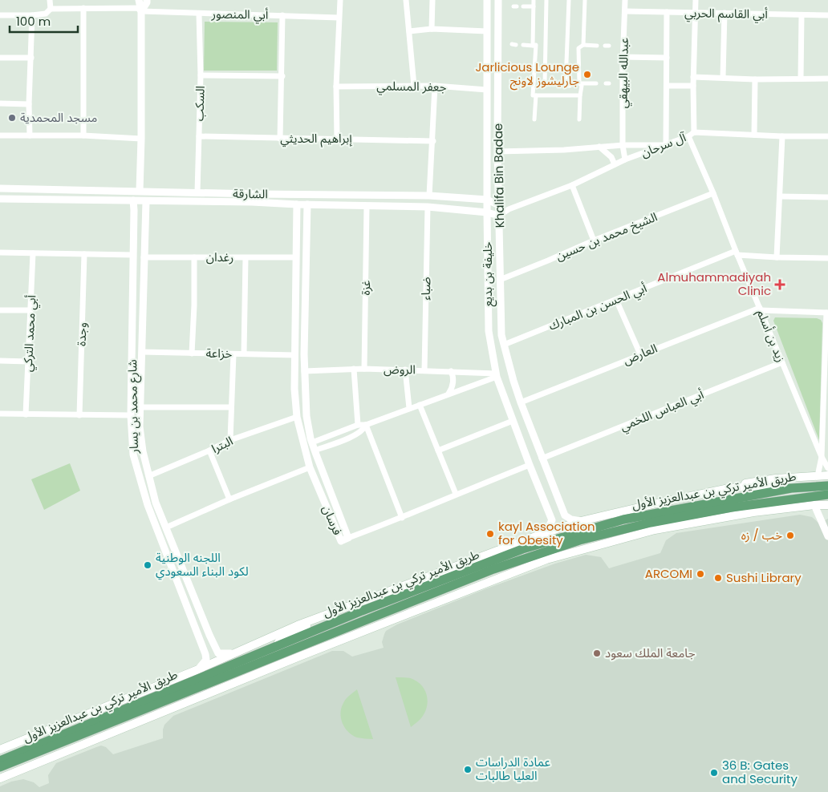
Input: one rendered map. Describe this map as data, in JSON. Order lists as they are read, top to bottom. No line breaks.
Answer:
{"streets":{"main road":["طريق الأمير تركي بن عبدالعزيز الأول"],"street":["أبي القاسم الحربي","أبي المنصور","عبدالله البيهقي","جعفر المسلمي","السكب","إبراهيم الحديثي","آل سرحان","Khalifa Bin Badae","الشارقة","الشيخ محمد بن حسين","رغدان","خليفة بن بديع","غزة","ضباء","أبي الحسن بن المبارك","أبي محمد التركي","وجدة","زيد بن أسلم","خزاعة","العارض","الروض","شارع محمد بن يسار","أبي العباس اللخمي","البترا","فرسان"]},"crossings":[["أبي القاسم الحربي","عبدالله البيهقي"],["أبي المنصور","السكب"],["عبدالله البيهقي","آل سرحان"],["جعفر المسلمي","خليفة بن بديع"],["السكب","إبراهيم الحديثي"],["السكب","الشارقة"],["آل سرحان","Khalifa Bin Badae"],["آل سرحان","الشارقة"],["آل سرحان","زيد بن أسلم"],["Khalifa Bin Badae","الشارقة"],["Khalifa Bin Badae","الشيخ محمد بن حسين"],["Khalifa Bin Badae","أبي الحسن بن المبارك"],["Khalifa Bin Badae","العارض"],["Khalifa Bin Badae","أبي العباس اللخمي"],["الشارقة","خليفة بن بديع"],["الشارقة","غزة"],["الشارقة","ضباء"],["الشارقة","شارع محمد بن يسار"],["الشارقة","فرسان"],["الشيخ محمد بن حسين","زيد بن أسلم"],["رغدان","شارع محمد بن يسار"],["رغدان","فرسان"],["خليفة بن بديع","الروض"],["غزة","الروض"],["ضباء","الروض"],["أبي الحسن بن المبارك","زيد بن أسلم"],["زيد بن أسلم","العارض"],["زيد بن أسلم","أبي العباس اللخمي"],["خزاعة","شارع محمد بن يسار"],["خزاعة","فرسان"],["الروض","فرسان"],["شارع محمد بن يسار","البترا"],["البترا","فرسان"]],"places":{"other":["Jarlicious Lounge جارليشوز لاونج","مسجد المحمدية","kayl Association for Obesity","خب / زه","اللجنه الوطنية لكود البناء السعودي","ARCOMI","Sushi Library","جامعة الملك سعود","عمادة الدراسات العليا طالبات","36 B: Gates and Security"],"health":["Almuhammadiyah Clinic"]},"scale_bar":"100 m"}
